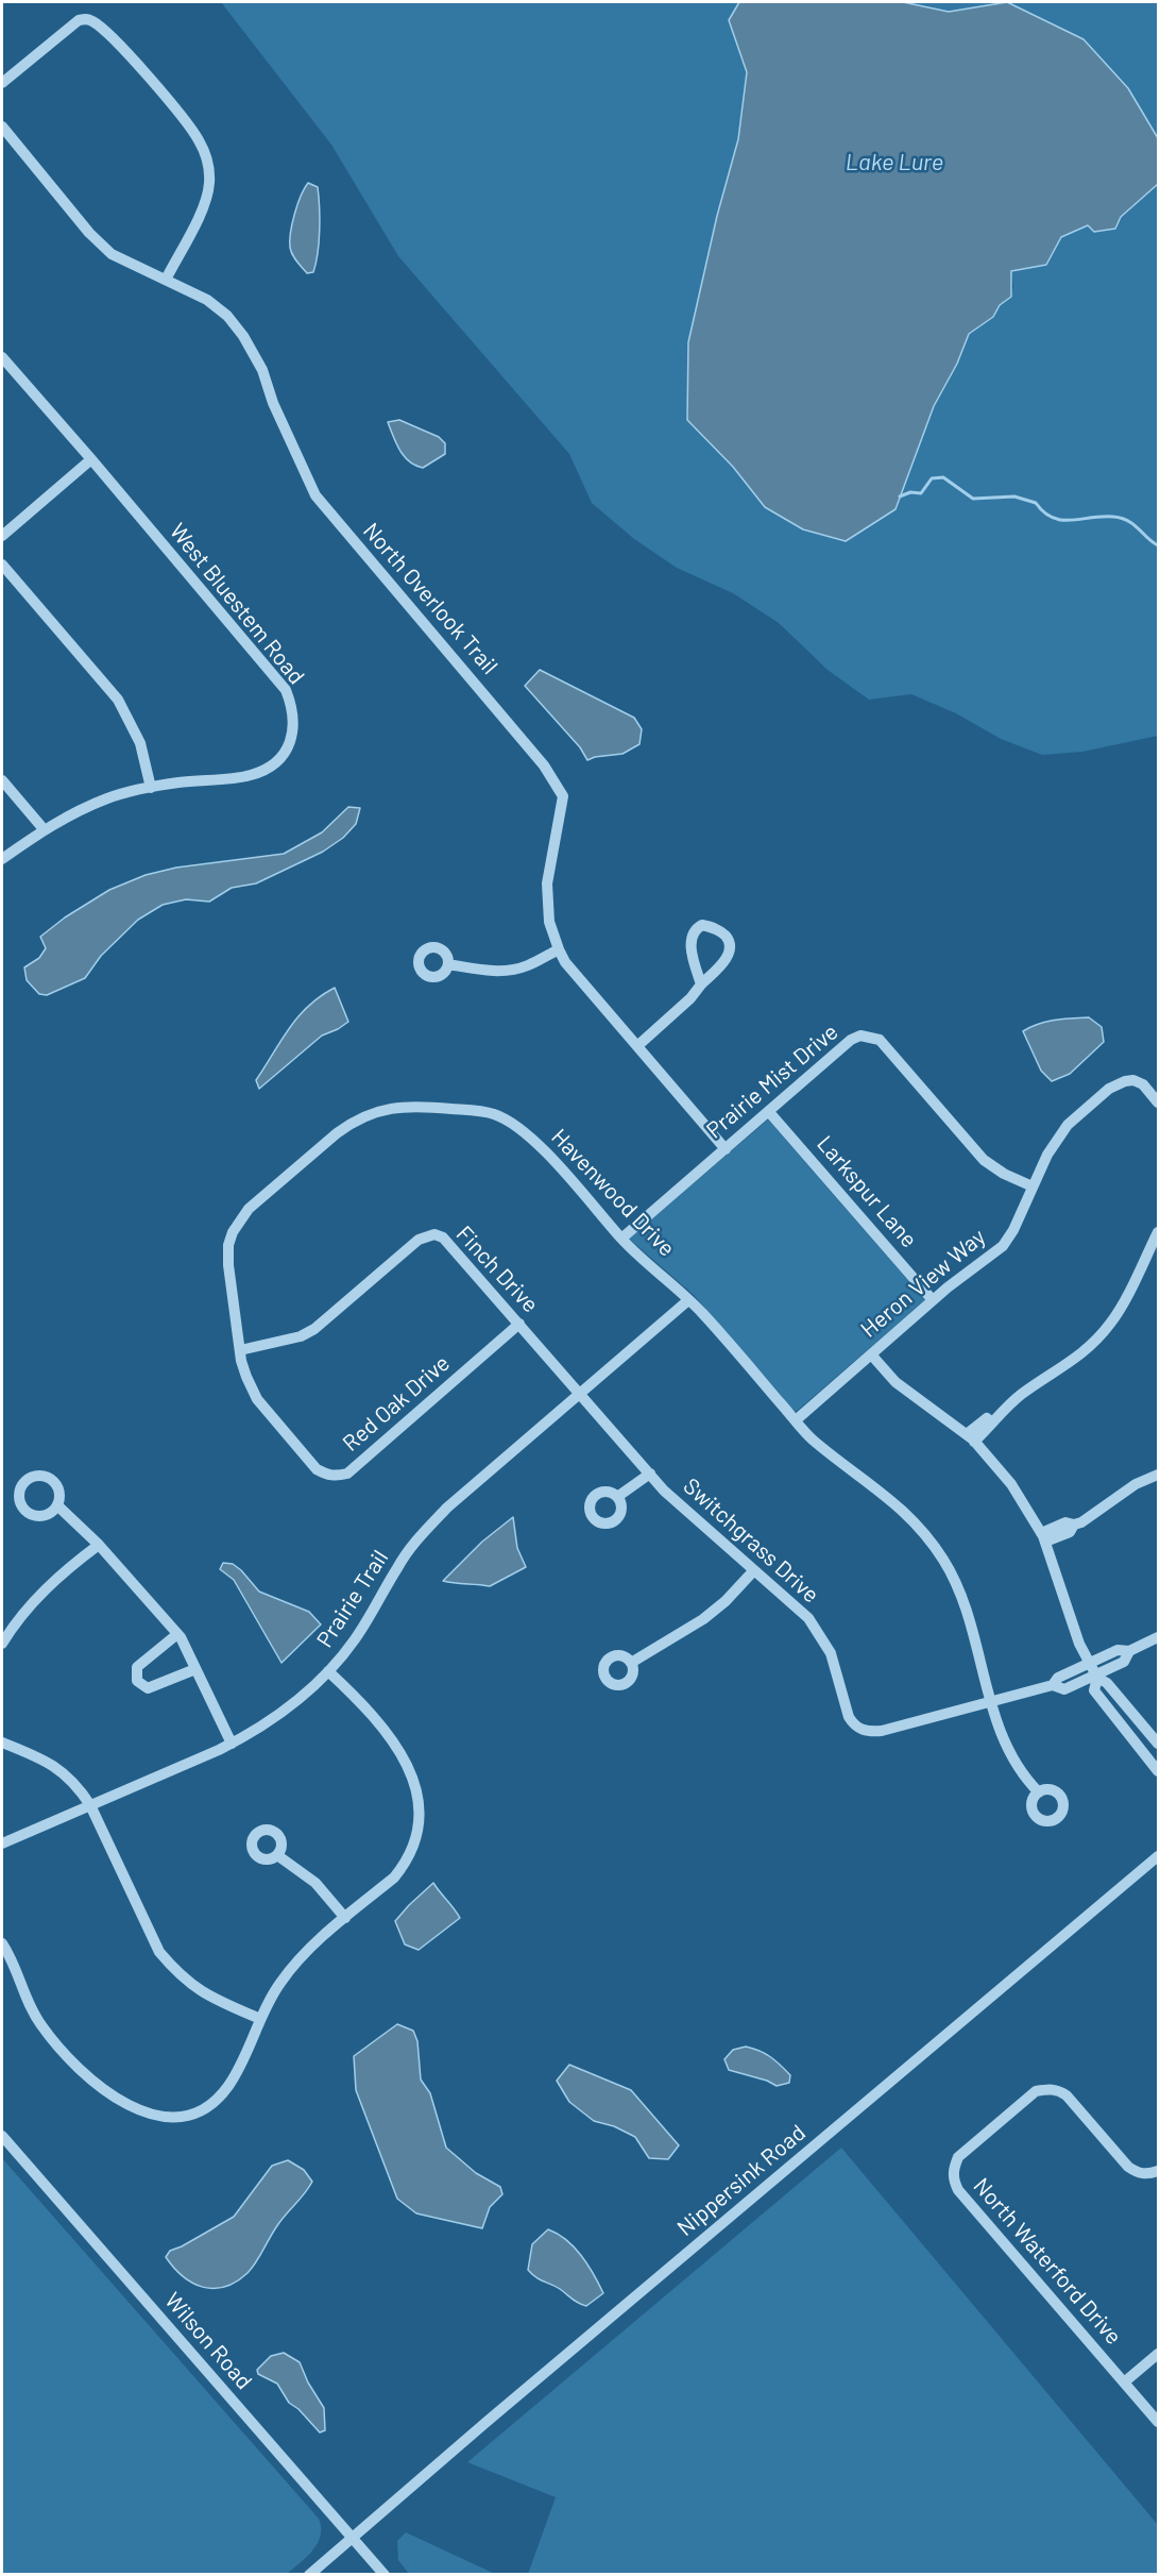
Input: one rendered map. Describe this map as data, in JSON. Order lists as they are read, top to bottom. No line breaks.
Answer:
{"streets":{"street":["North Overlook Trail","West Bluestem Road","Prairie Mist Drive","Larkspur Lane","Havenwood Drive","Finch Drive","Heron View Way","Red Oak Drive","Switchgrass Drive","Prairie Trail","Nippersink Road","North Waterford Drive","Wilson Road"]},"crossings":[["North Overlook Trail","Prairie Mist Drive"],["Prairie Mist Drive","Larkspur Lane"],["Prairie Mist Drive","Havenwood Drive"],["Prairie Mist Drive","Heron View Way"],["Larkspur Lane","Heron View Way"],["Havenwood Drive","Finch Drive"],["Havenwood Drive","Heron View Way"],["Havenwood Drive","Red Oak Drive"],["Havenwood Drive","Switchgrass Drive"],["Havenwood Drive","Prairie Trail"],["Finch Drive","Red Oak Drive"],["Finch Drive","Switchgrass Drive"],["Finch Drive","Prairie Trail"],["Switchgrass Drive","Prairie Trail"],["Nippersink Road","Wilson Road"]],"water":["Lake Lure"]}
